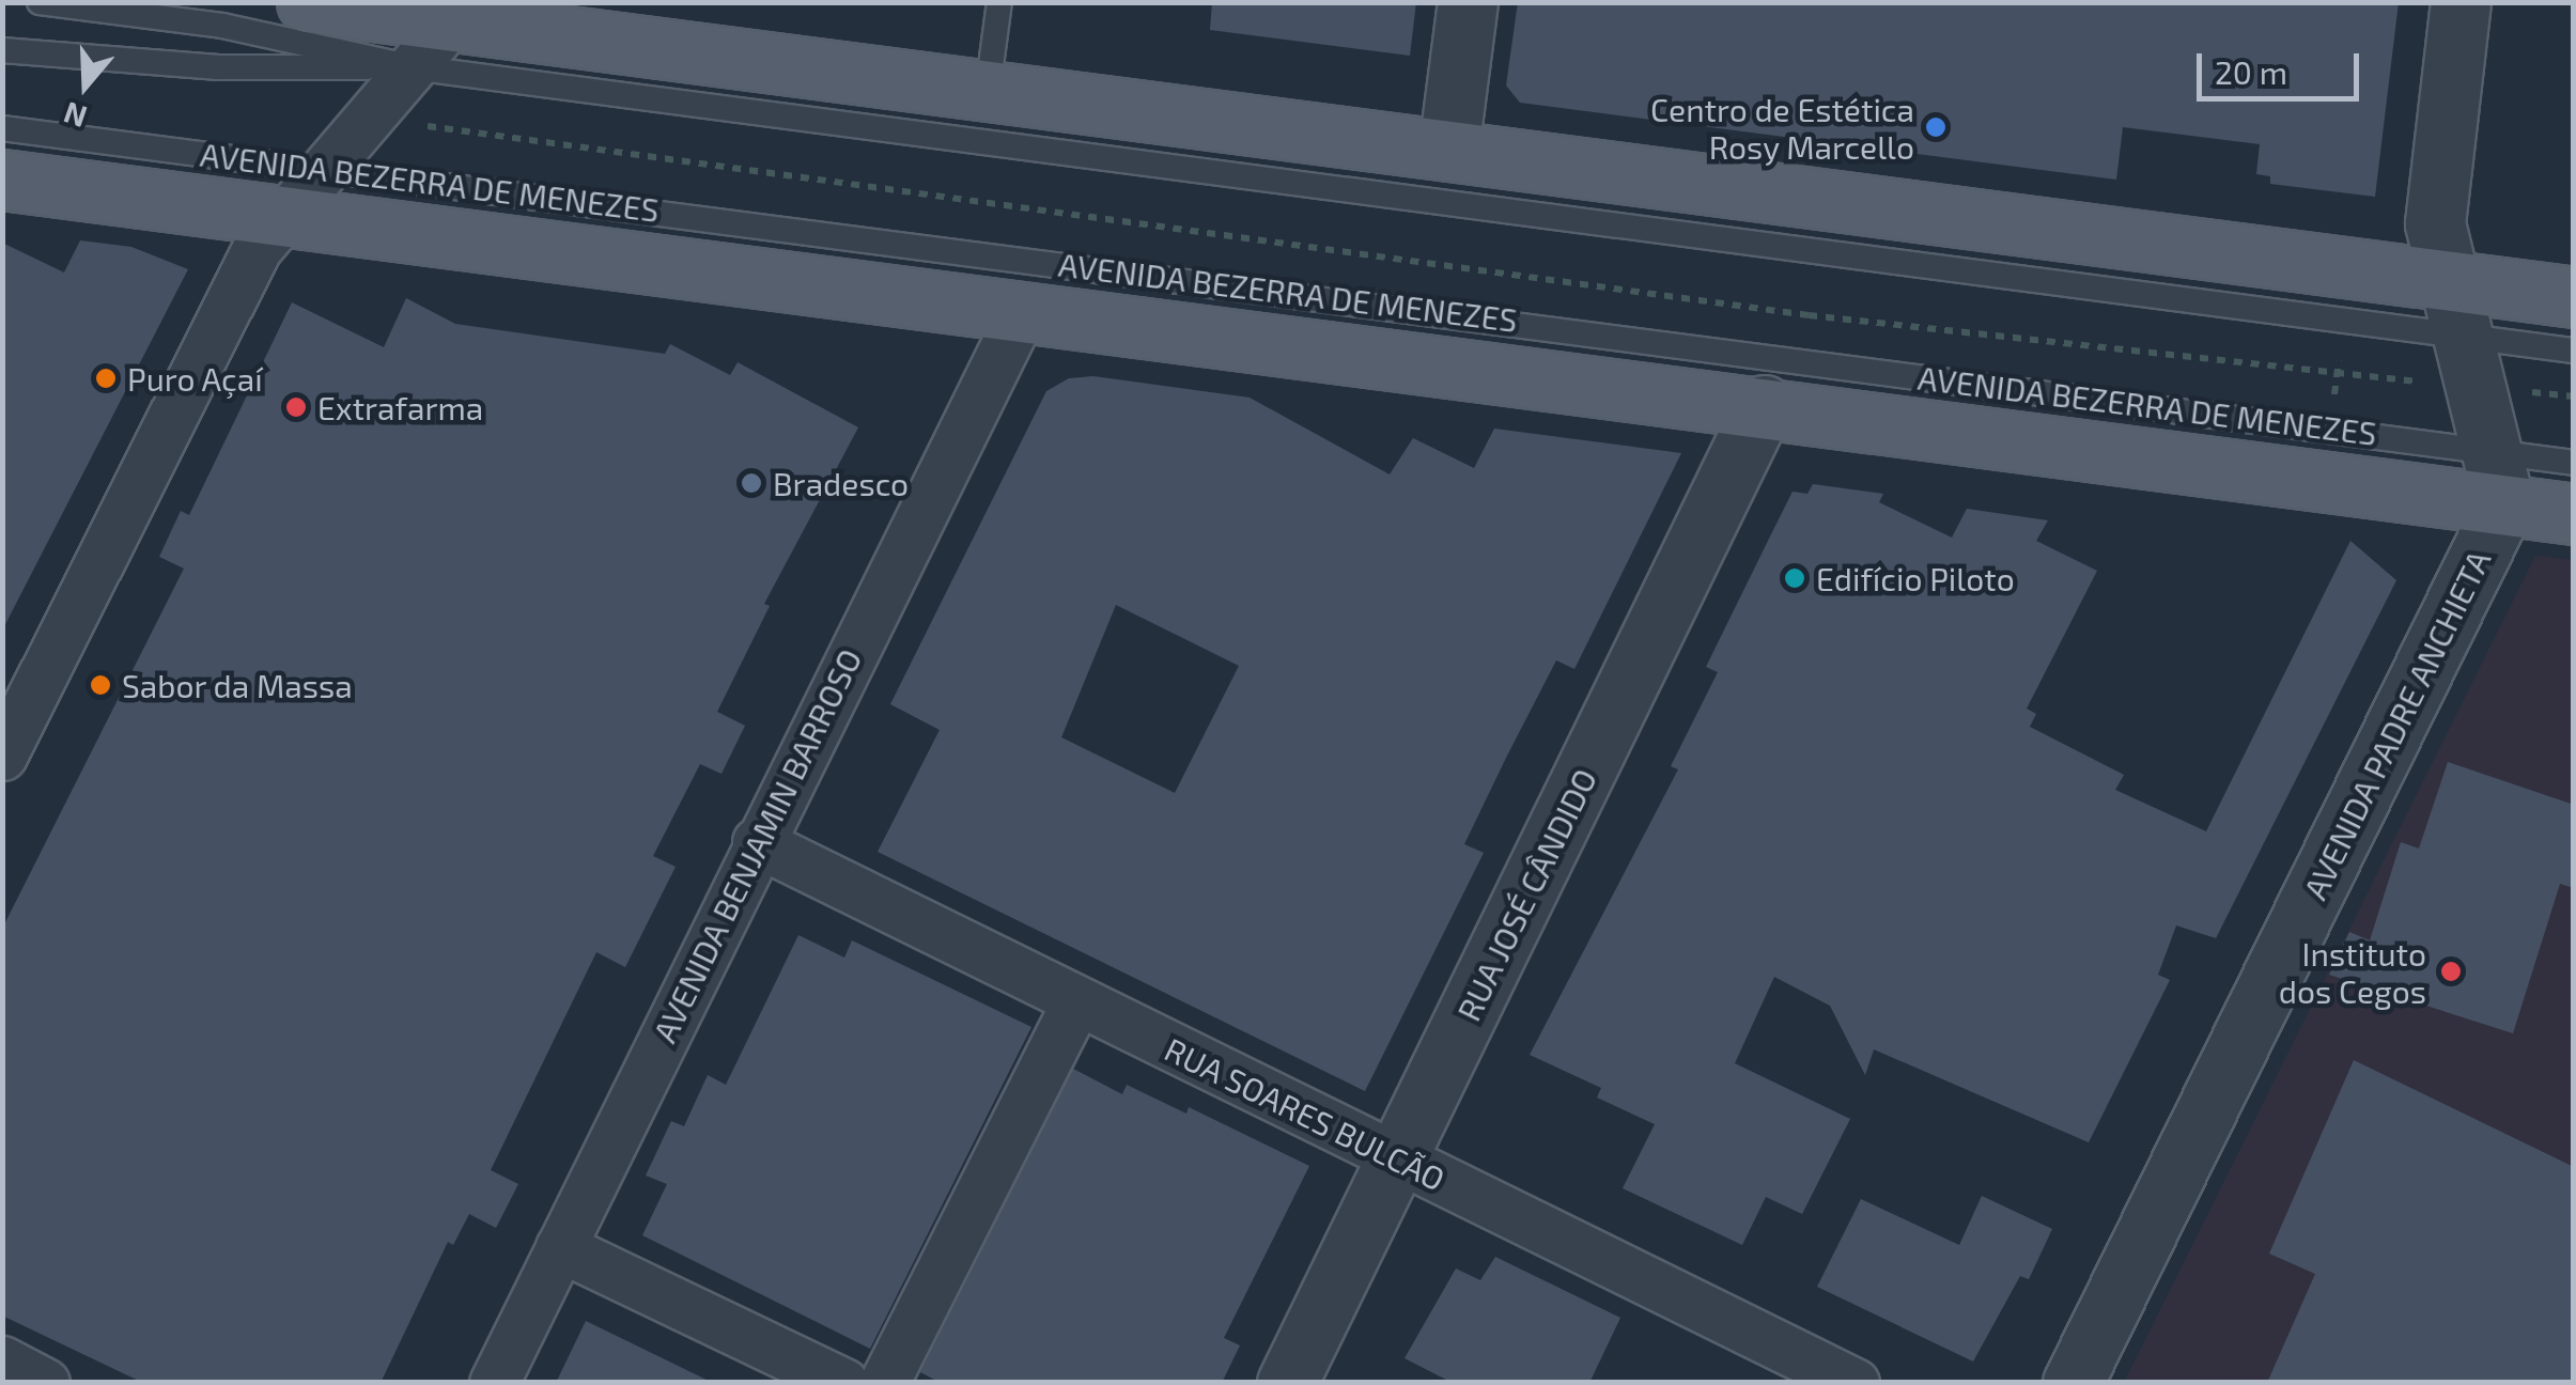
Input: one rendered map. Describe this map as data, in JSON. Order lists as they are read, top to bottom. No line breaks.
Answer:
{"streets":{"main road":["AVENIDA BEZERRA DE MENEZES"],"street":["AVENIDA PADRE ANCHIETA","AVENIDA BENJAMIN BARROSO","RUA JOSÉ CÂNDIDO","RUA SOARES BULCÃO"]},"crossings":[["AVENIDA BEZERRA DE MENEZES","AVENIDA PADRE ANCHIETA"],["AVENIDA BEZERRA DE MENEZES","AVENIDA BENJAMIN BARROSO"],["AVENIDA BEZERRA DE MENEZES","RUA JOSÉ CÂNDIDO"],["AVENIDA BENJAMIN BARROSO","RUA SOARES BULCÃO"],["RUA JOSÉ CÂNDIDO","RUA SOARES BULCÃO"]],"places":["Centro de Estética Rosy Marcello","Puro Açaí","Extrafarma","Bradesco","Edifício Piloto","Sabor da Massa","Instituto dos Cegos"],"scale_bar":"20 m","north":"bottom"}
